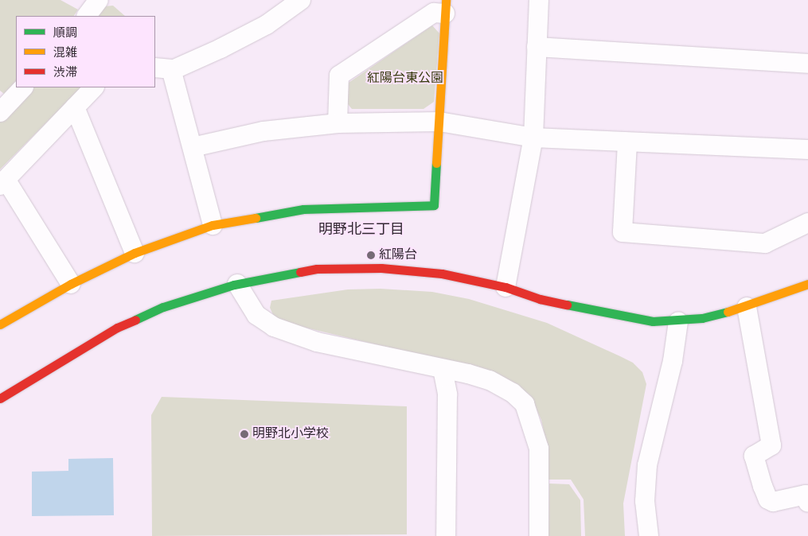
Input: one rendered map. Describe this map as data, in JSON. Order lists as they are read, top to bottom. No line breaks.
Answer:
{"districts":["明野北三丁目"],"parks":["紅陽台東公園"],"places":["紅陽台","明野北小学校"],"legend":["順調","混雑","渋滞"]}
